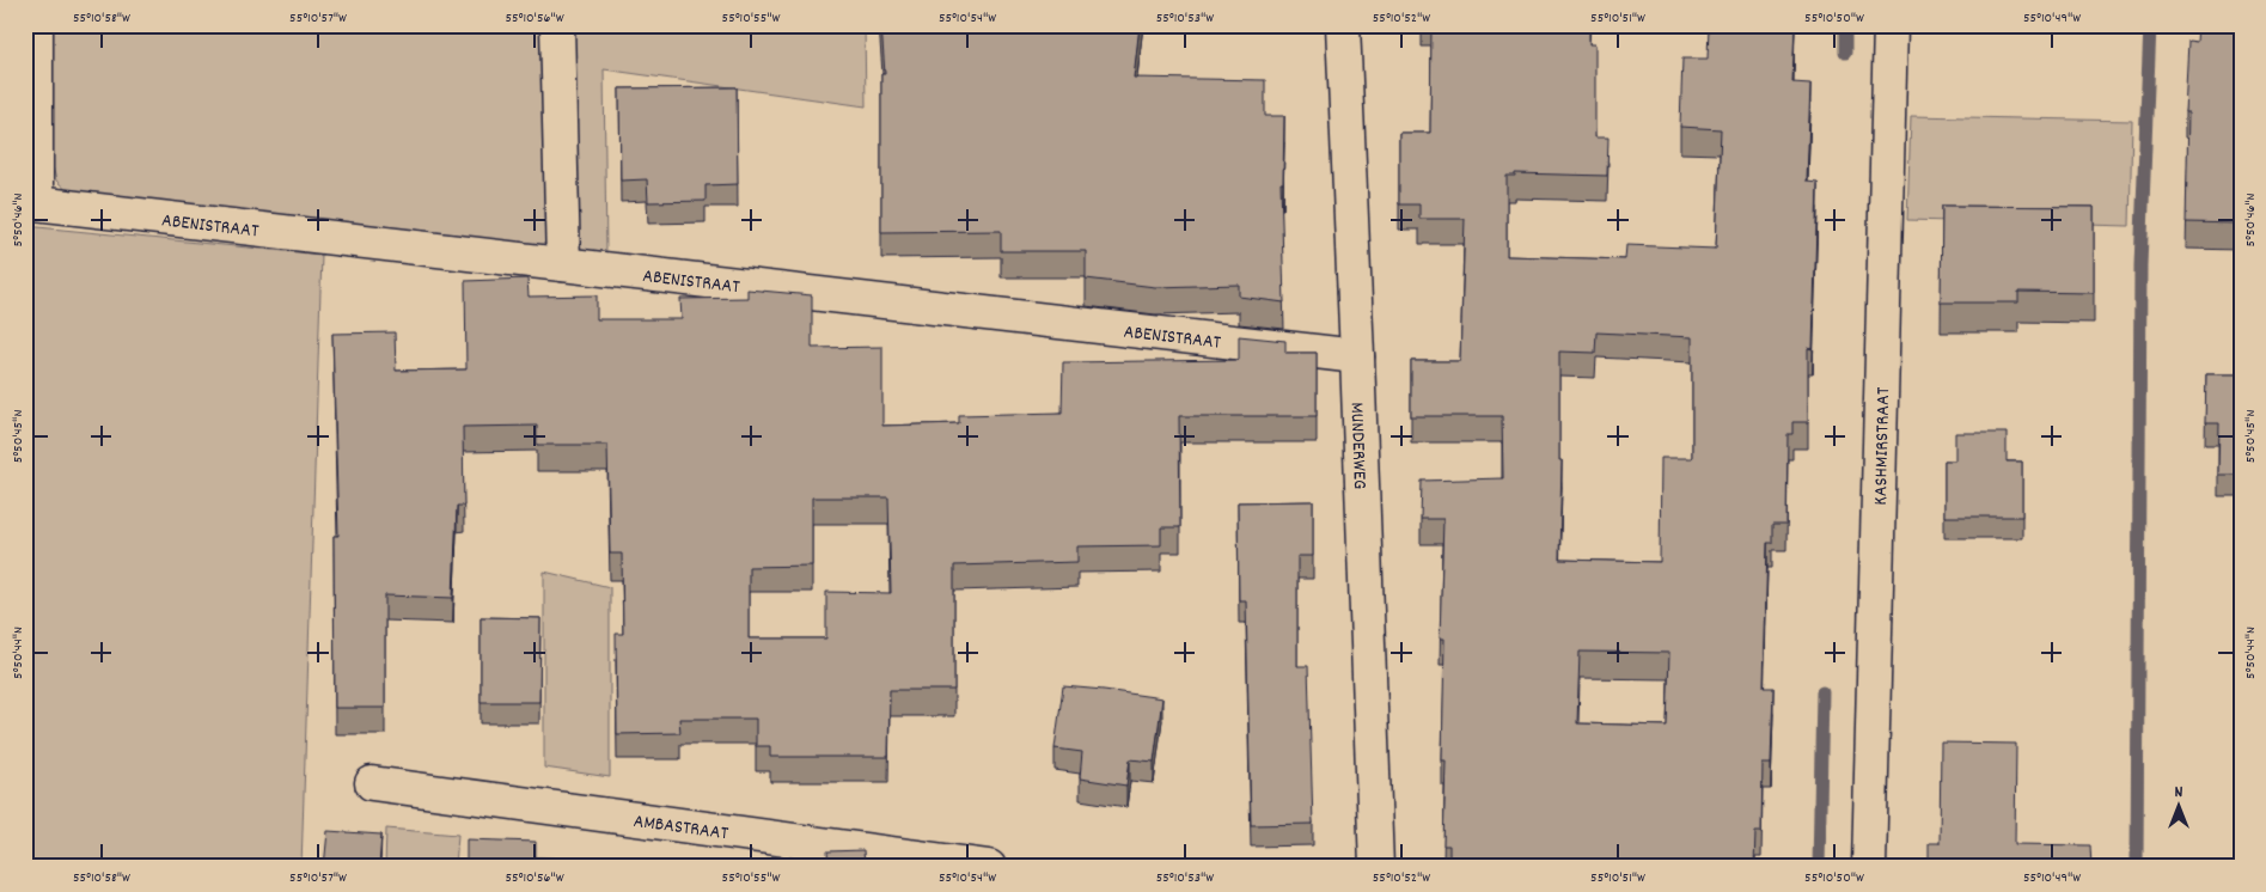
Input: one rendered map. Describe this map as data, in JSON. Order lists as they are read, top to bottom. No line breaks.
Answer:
{"streets":{"street":["ABENISTRAAT","MUNDERWEG","KASHMIRSTRAAT","AMBASTRAAT"]},"crossings":[["ABENISTRAAT","MUNDERWEG"]],"north":"top","coordinates":["55°10'58\"W","55°10'57\"W","55°10'56\"W","55°10'55\"W","55°10'54\"W","55°10'53\"W","55°10'52\"W","55°10'51\"W","55°10'50\"W","55°10'49\"W","5°50'46\"N","5°50'45\"N","5°50'44\"N"]}
